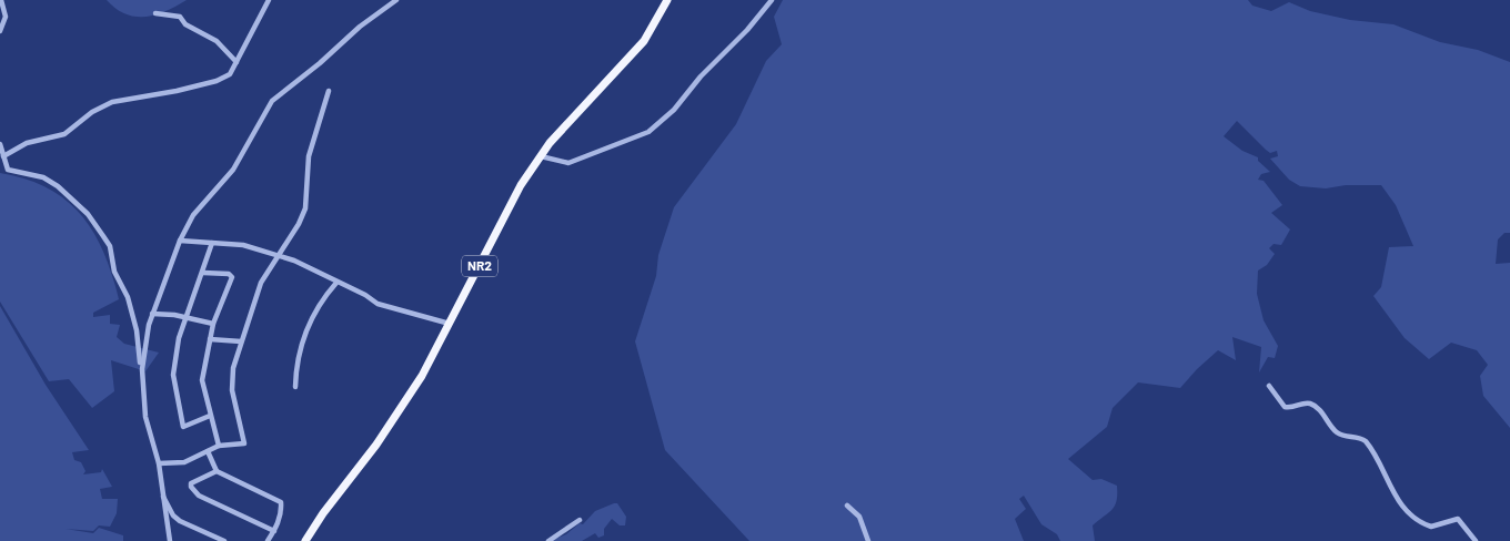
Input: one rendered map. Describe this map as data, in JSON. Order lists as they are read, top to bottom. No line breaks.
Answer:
{"streets":{"highway":["NR2"]}}
